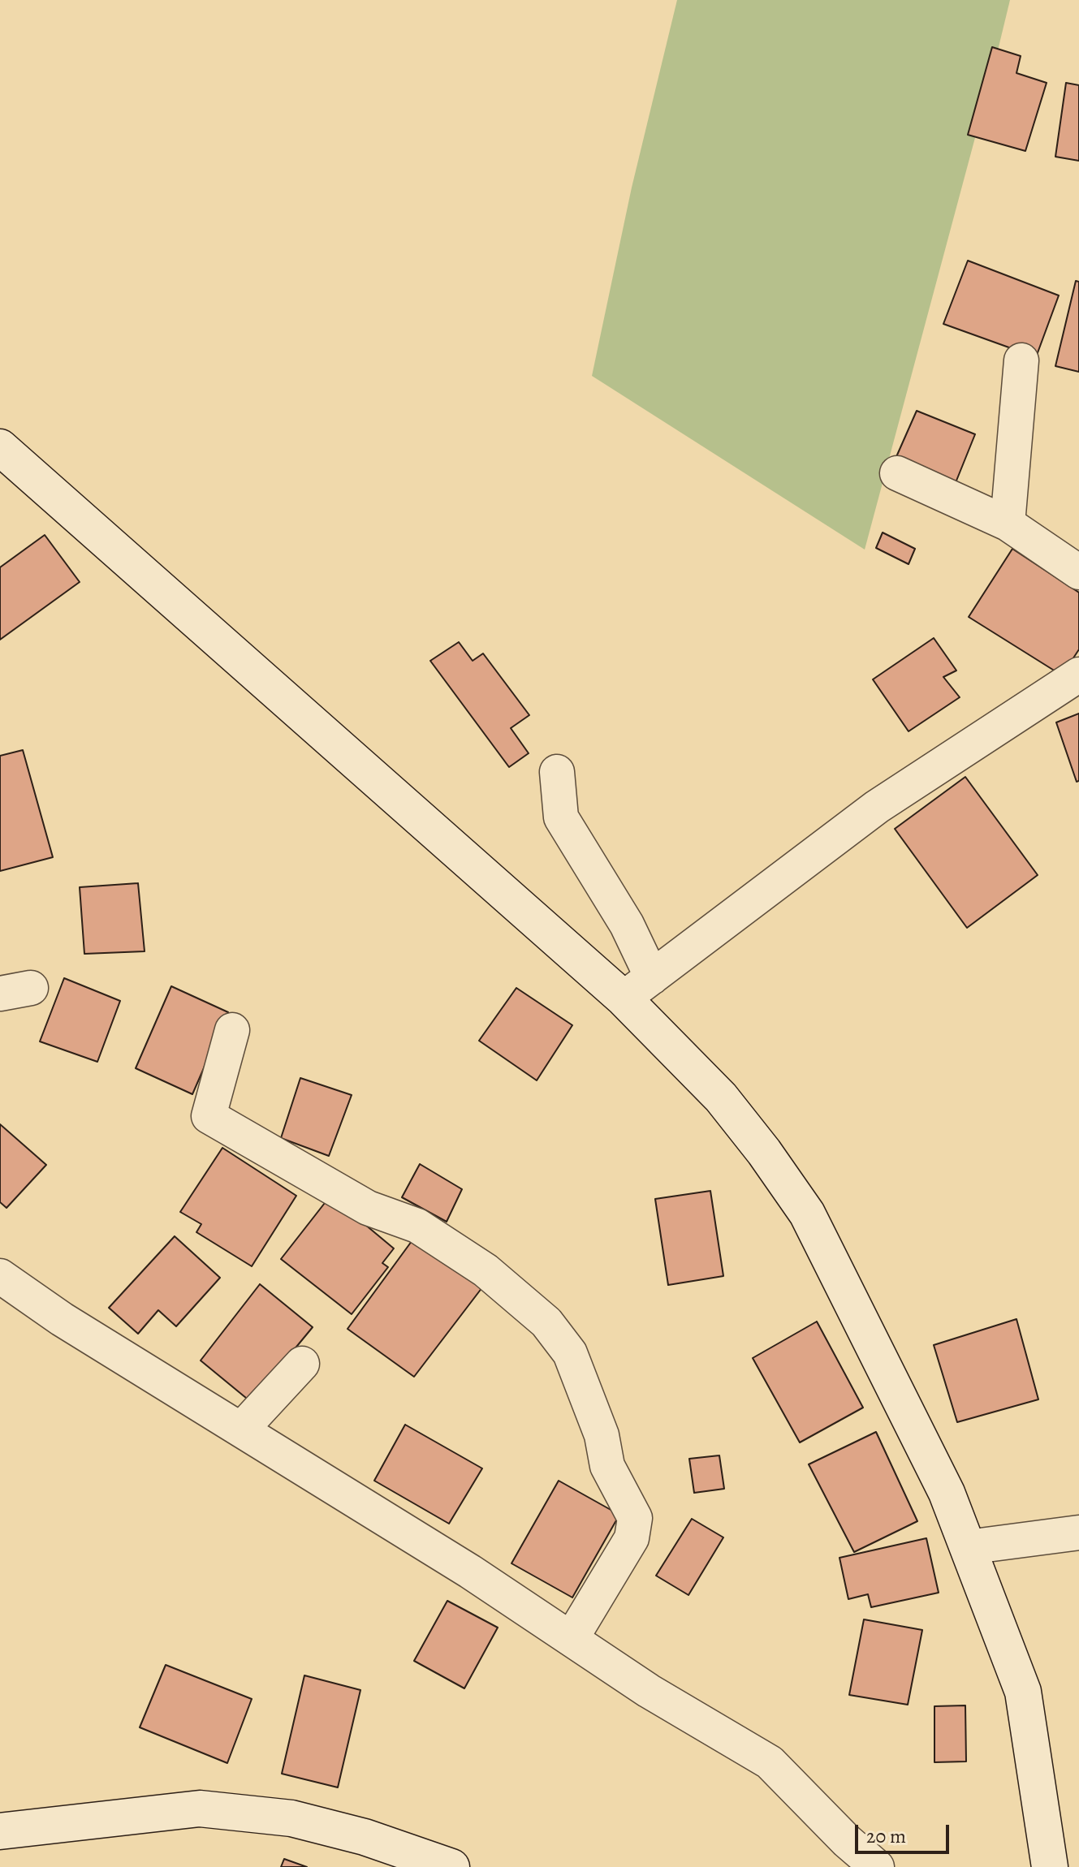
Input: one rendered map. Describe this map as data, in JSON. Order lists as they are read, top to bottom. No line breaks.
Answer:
{"scale_bar":"20 m"}
